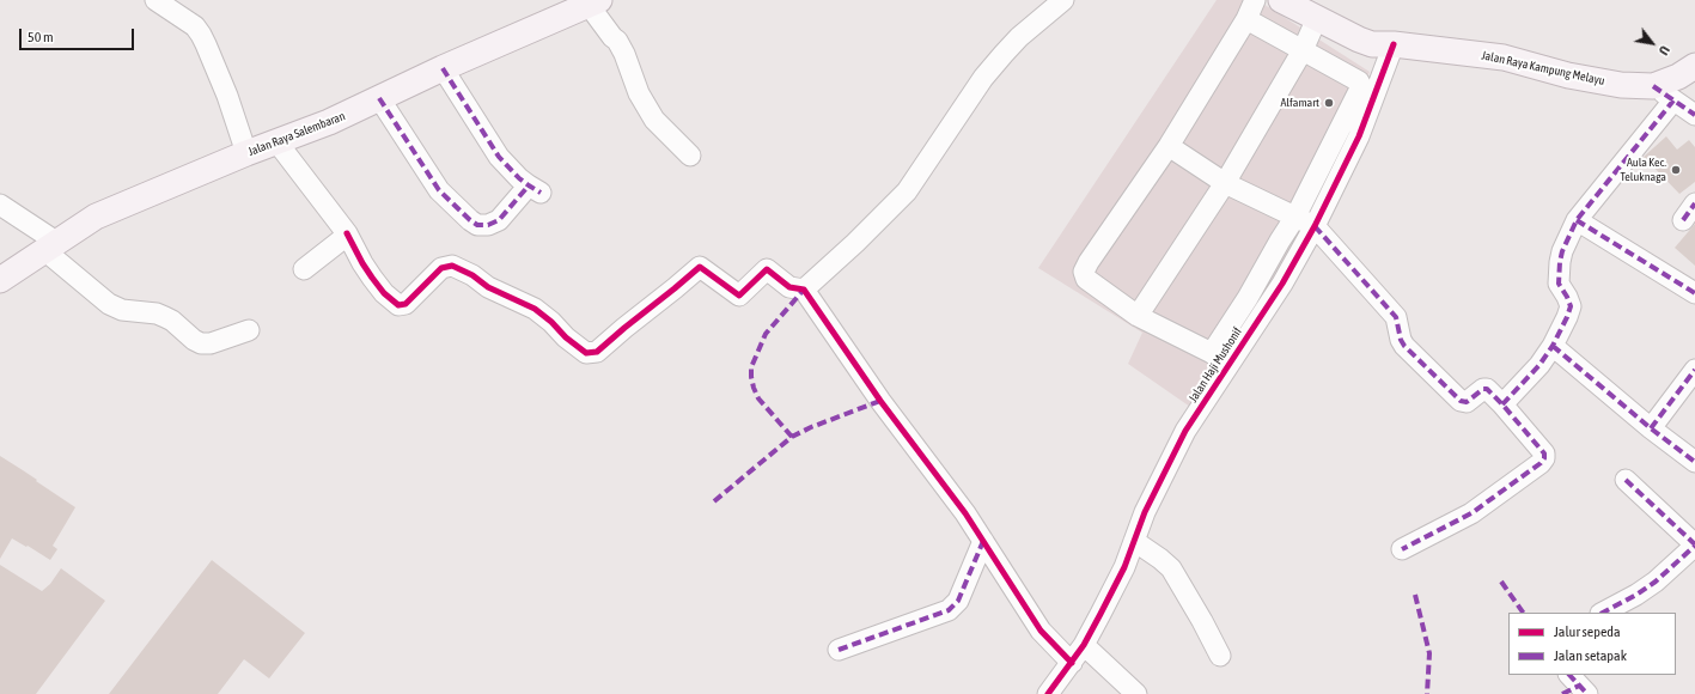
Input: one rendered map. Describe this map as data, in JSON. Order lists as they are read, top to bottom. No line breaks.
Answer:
{"streets":{"main road":["Jalan Raya Kampung Melayu","Jalan Raya Salembaran"],"street":["Jalan Haji Mushonif"]},"crossings":[["Jalan Raya Kampung Melayu","Jalan Haji Mushonif"]],"places":["Alfamart","Aula Kec. Teluknaga"],"legend":["Jalur sepeda","Jalan setapak"],"scale_bar":"50 m","north":"bottom right"}
